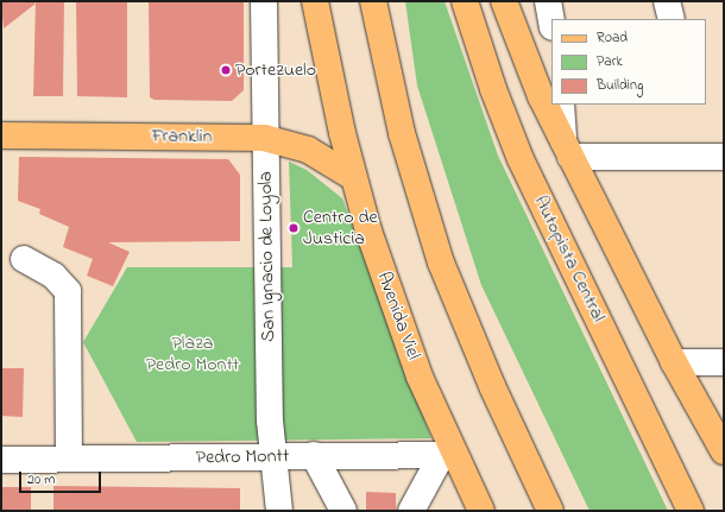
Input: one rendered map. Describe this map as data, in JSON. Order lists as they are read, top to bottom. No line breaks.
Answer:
{"streets":{"main road":["Franklin","Autopista Central","Avenida Viel"],"street":["San Ignacio de Loyola","Pedro Montt"]},"crossings":[["Franklin","San Ignacio de Loyola"],["Franklin","Avenida Viel"],["San Ignacio de Loyola","Pedro Montt"],["Avenida Viel","Pedro Montt"]],"parks":["Plaza Pedro Montt"],"places":["Portezuelo","Centro de Justicia"],"legend":["Road","Park","Building"],"scale_bar":"20 m"}
